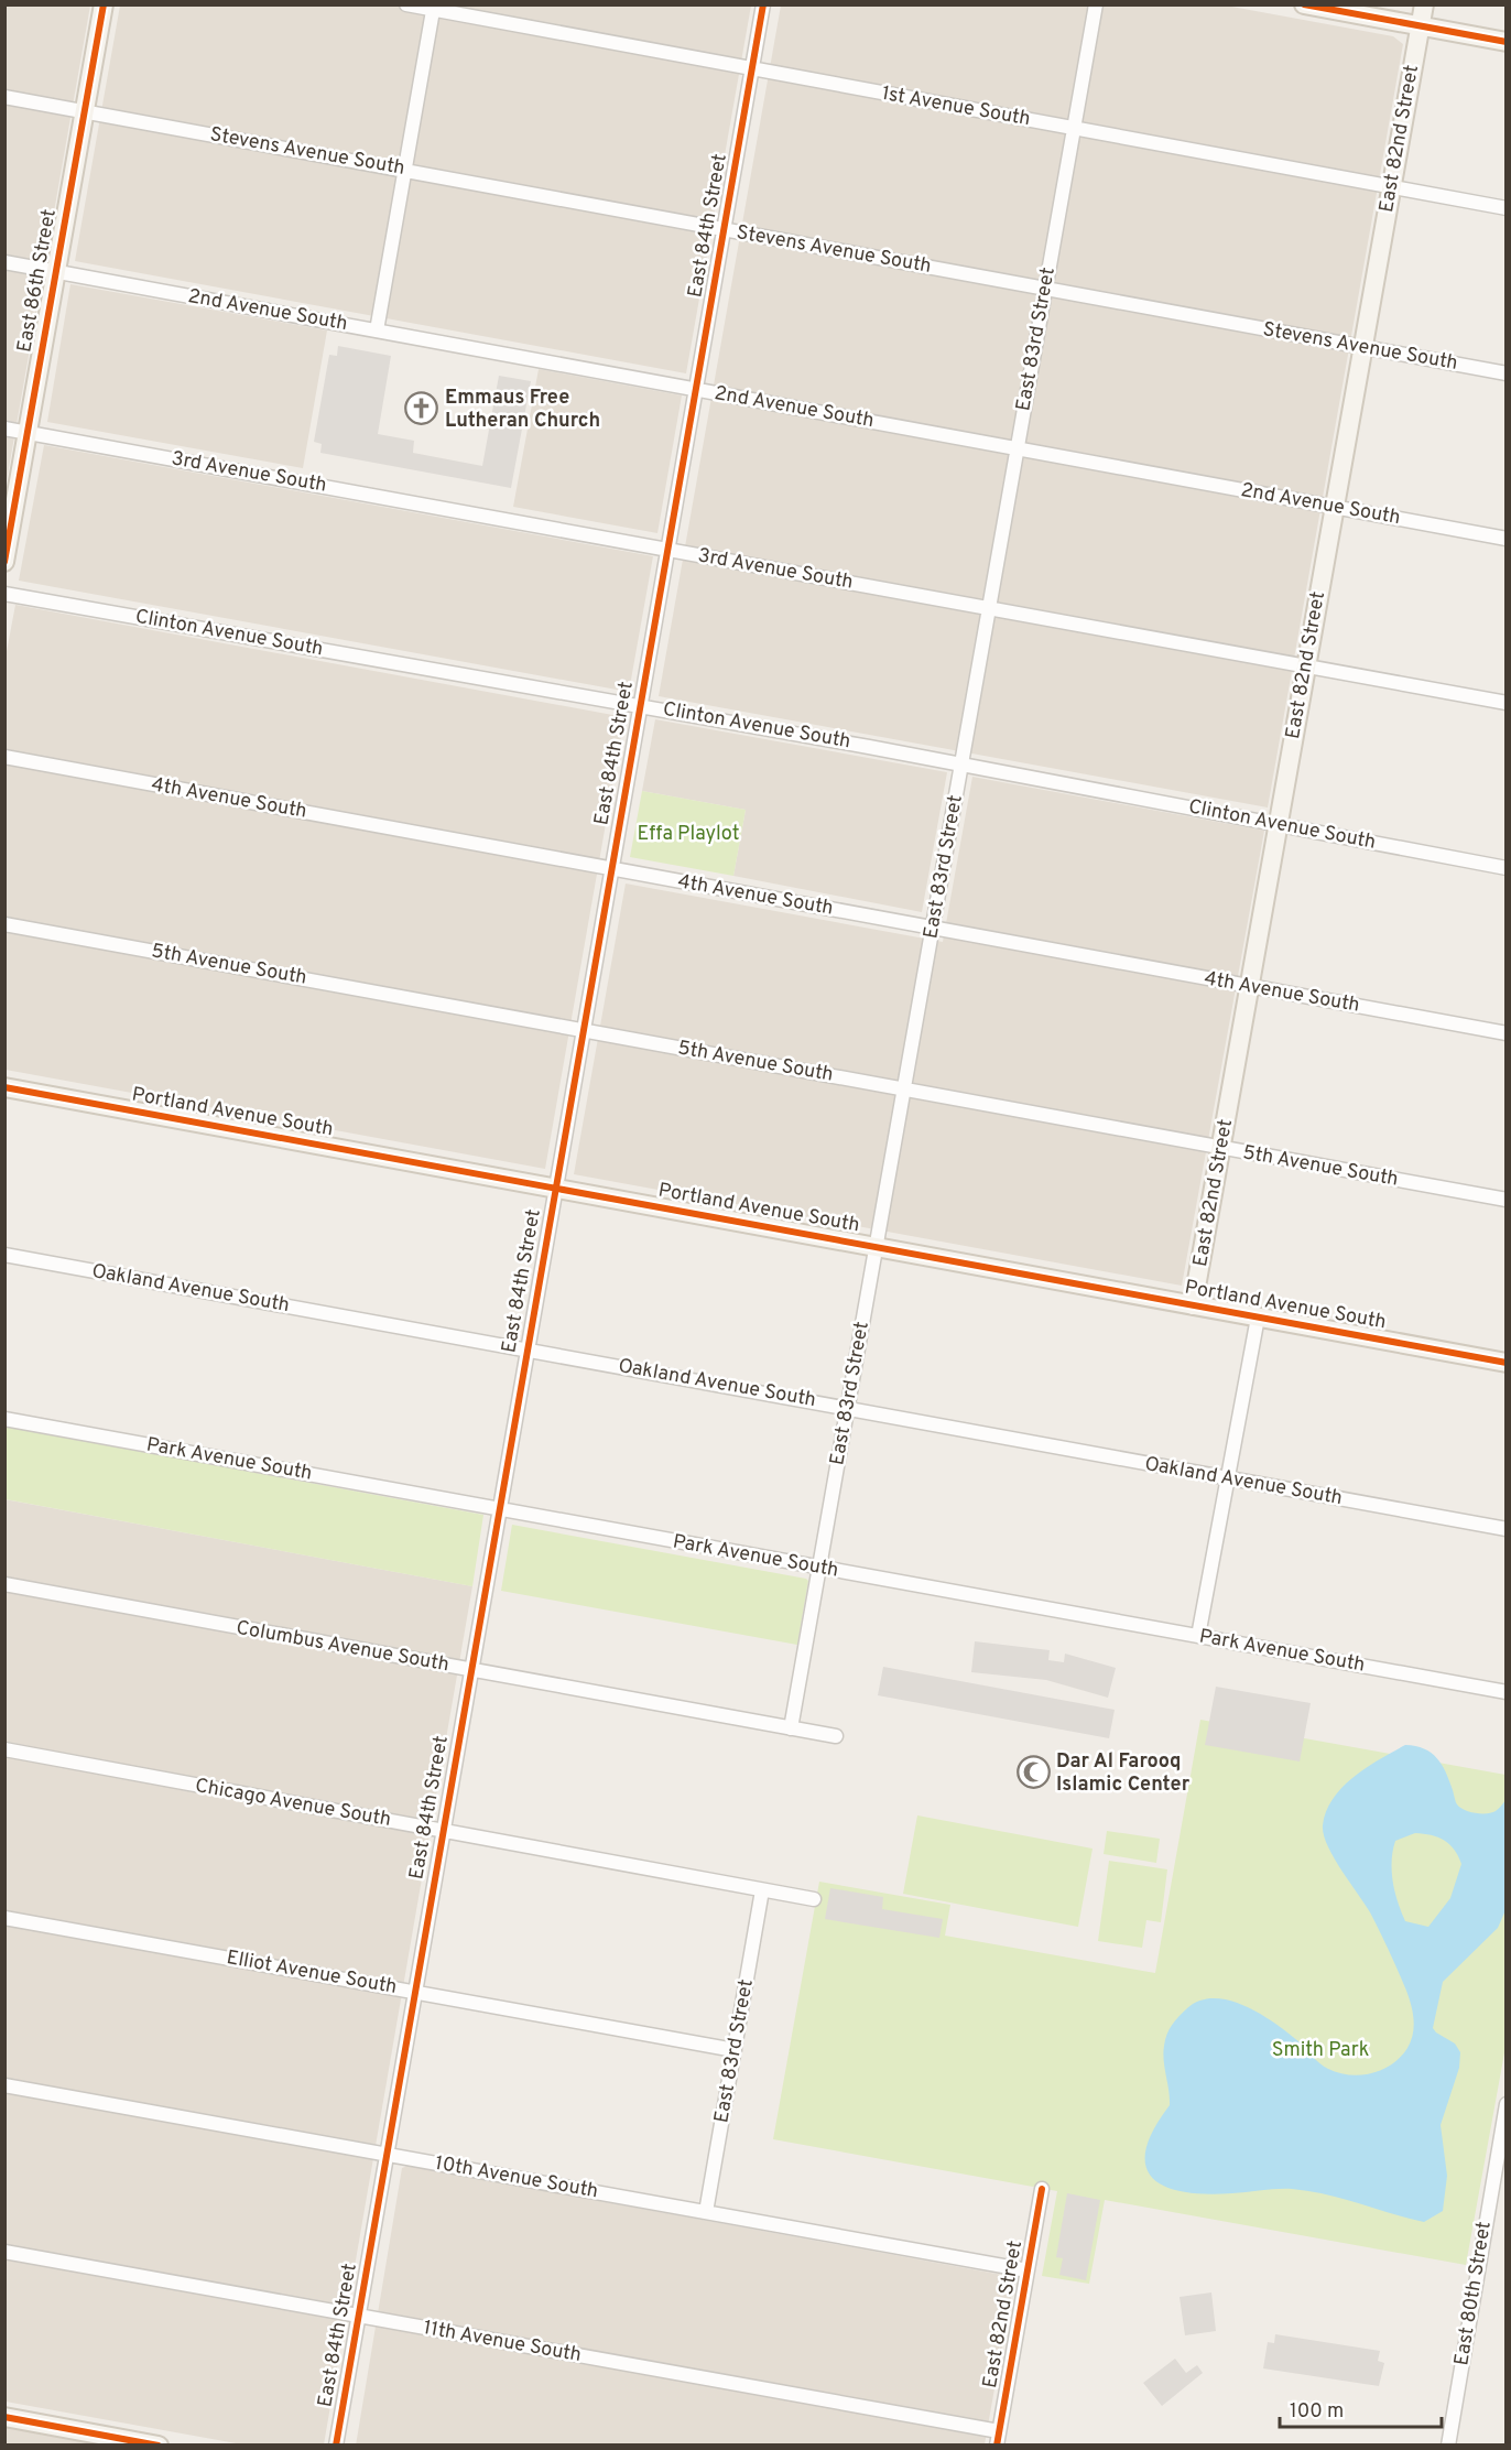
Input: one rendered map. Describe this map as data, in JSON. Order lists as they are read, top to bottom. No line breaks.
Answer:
{"streets":{"street":["1st Avenue South","East 82nd Street","Stevens Avenue South","East 84th Street","East 86th Street","2nd Avenue South","East 83rd Street","3rd Avenue South","Clinton Avenue South","4th Avenue South","5th Avenue South","Portland Avenue South","Oakland Avenue South","Park Avenue South","Columbus Avenue South","Chicago Avenue South","Elliot Avenue South","10th Avenue South","East 80th Street","11th Avenue South"]},"crossings":[["1st Avenue South","East 82nd Street"],["1st Avenue South","East 84th Street"],["1st Avenue South","East 83rd Street"],["East 82nd Street","Stevens Avenue South"],["East 82nd Street","2nd Avenue South"],["East 82nd Street","3rd Avenue South"],["East 82nd Street","Clinton Avenue South"],["East 82nd Street","4th Avenue South"],["East 82nd Street","5th Avenue South"],["East 82nd Street","Portland Avenue South"],["East 82nd Street","10th Avenue South"],["East 82nd Street","11th Avenue South"],["Stevens Avenue South","East 84th Street"],["Stevens Avenue South","East 86th Street"],["Stevens Avenue South","East 83rd Street"],["East 84th Street","2nd Avenue South"],["East 84th Street","3rd Avenue South"],["East 84th Street","Clinton Avenue South"],["East 84th Street","4th Avenue South"],["East 84th Street","5th Avenue South"],["East 84th Street","Portland Avenue South"],["East 84th Street","Oakland Avenue South"],["East 84th Street","Park Avenue South"],["East 84th Street","Columbus Avenue South"],["East 84th Street","Chicago Avenue South"],["East 84th Street","Elliot Avenue South"],["East 84th Street","10th Avenue South"],["East 84th Street","11th Avenue South"],["East 86th Street","2nd Avenue South"],["East 86th Street","3rd Avenue South"],["2nd Avenue South","East 83rd Street"],["East 83rd Street","3rd Avenue South"],["East 83rd Street","Clinton Avenue South"],["East 83rd Street","4th Avenue South"],["East 83rd Street","5th Avenue South"],["East 83rd Street","Portland Avenue South"],["East 83rd Street","Oakland Avenue South"],["East 83rd Street","Park Avenue South"],["East 83rd Street","Columbus Avenue South"],["East 83rd Street","Chicago Avenue South"],["East 83rd Street","Elliot Avenue South"],["East 83rd Street","10th Avenue South"]],"parks":["Effa Playlot","Smith Park"],"places":{"church":["Emmaus Free Lutheran Church"],"mosque":["Dar Al Farooq Islamic Center"]},"scale_bar":"100 m"}
